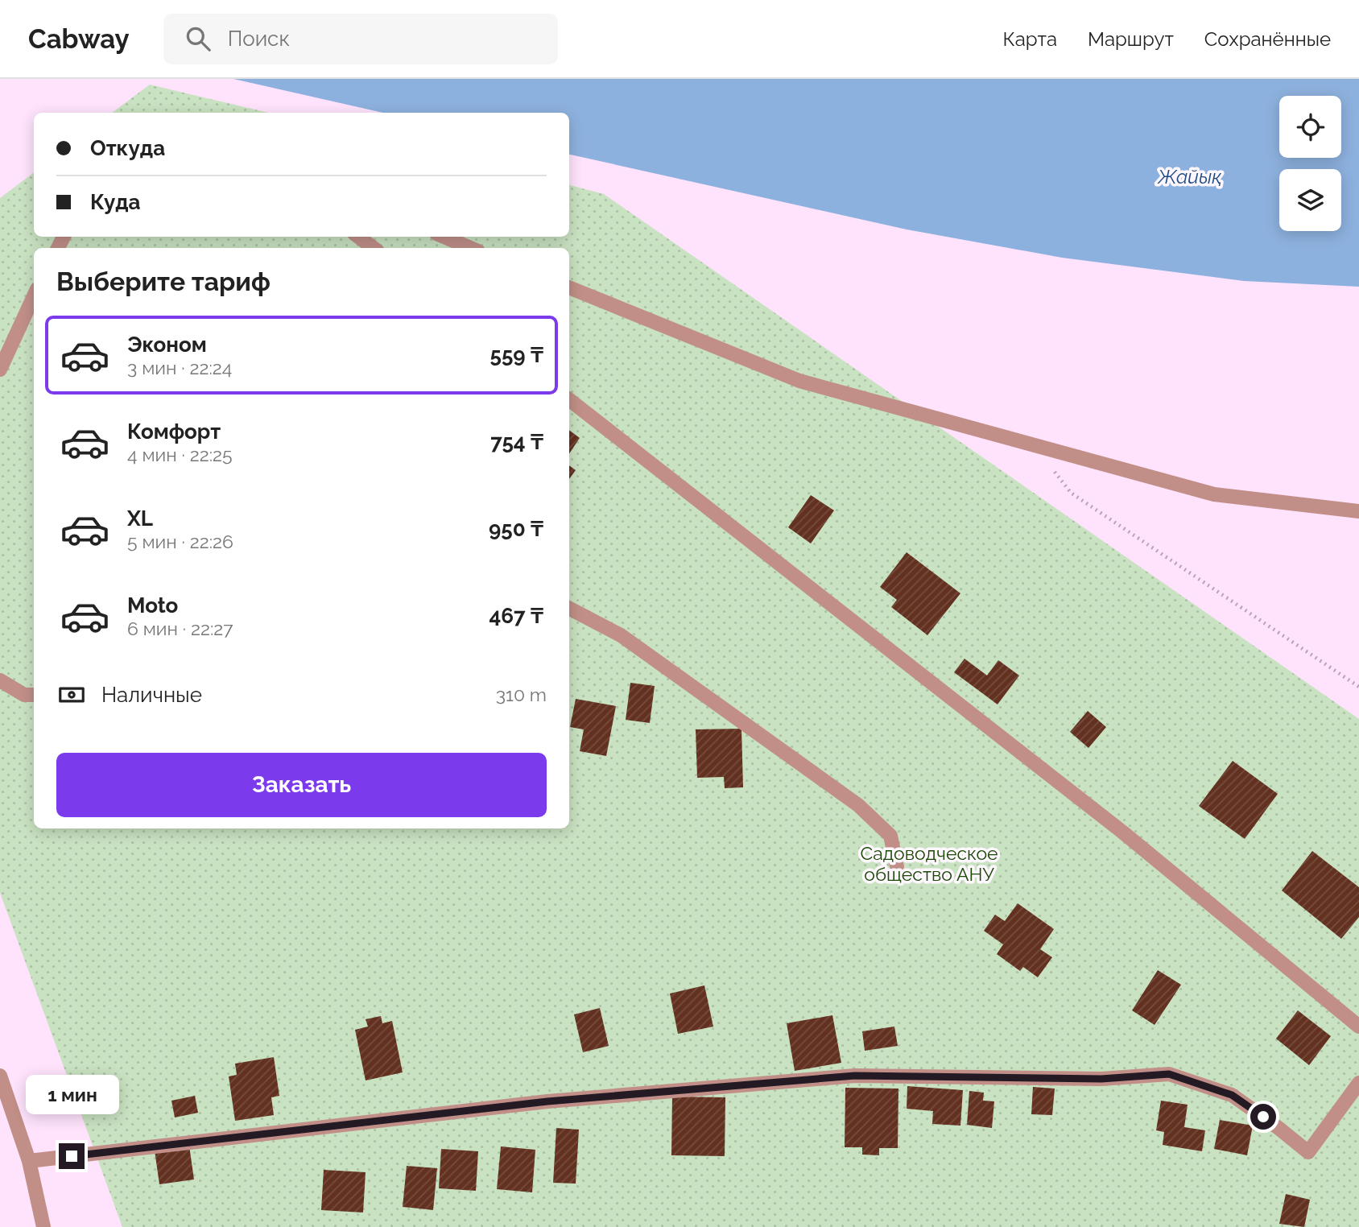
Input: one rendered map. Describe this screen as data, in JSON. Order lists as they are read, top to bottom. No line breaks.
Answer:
{"water":["Жайық"],"parks":["Садоводческое общество АНУ"],"page":{"header":"Cabway","search":"Поиск","nav":["Карта","Маршрут","Сохранённые"],"banner":["Откуда","Куда"],"heading":"Выберите тариф","list":[{"name":"Эконом","note":"3 мин · 22:24","value":"559 ₸"},{"name":"Комфорт","note":"4 мин · 22:25","value":"754 ₸"},{"name":"XL","note":"5 мин · 22:26","value":"950 ₸"},{"name":"Moto","note":"6 мин · 22:27","value":"467 ₸"}],"pay":["Наличные","310 m"],"buttons":"Заказать","bubble":"1 мин"}}
